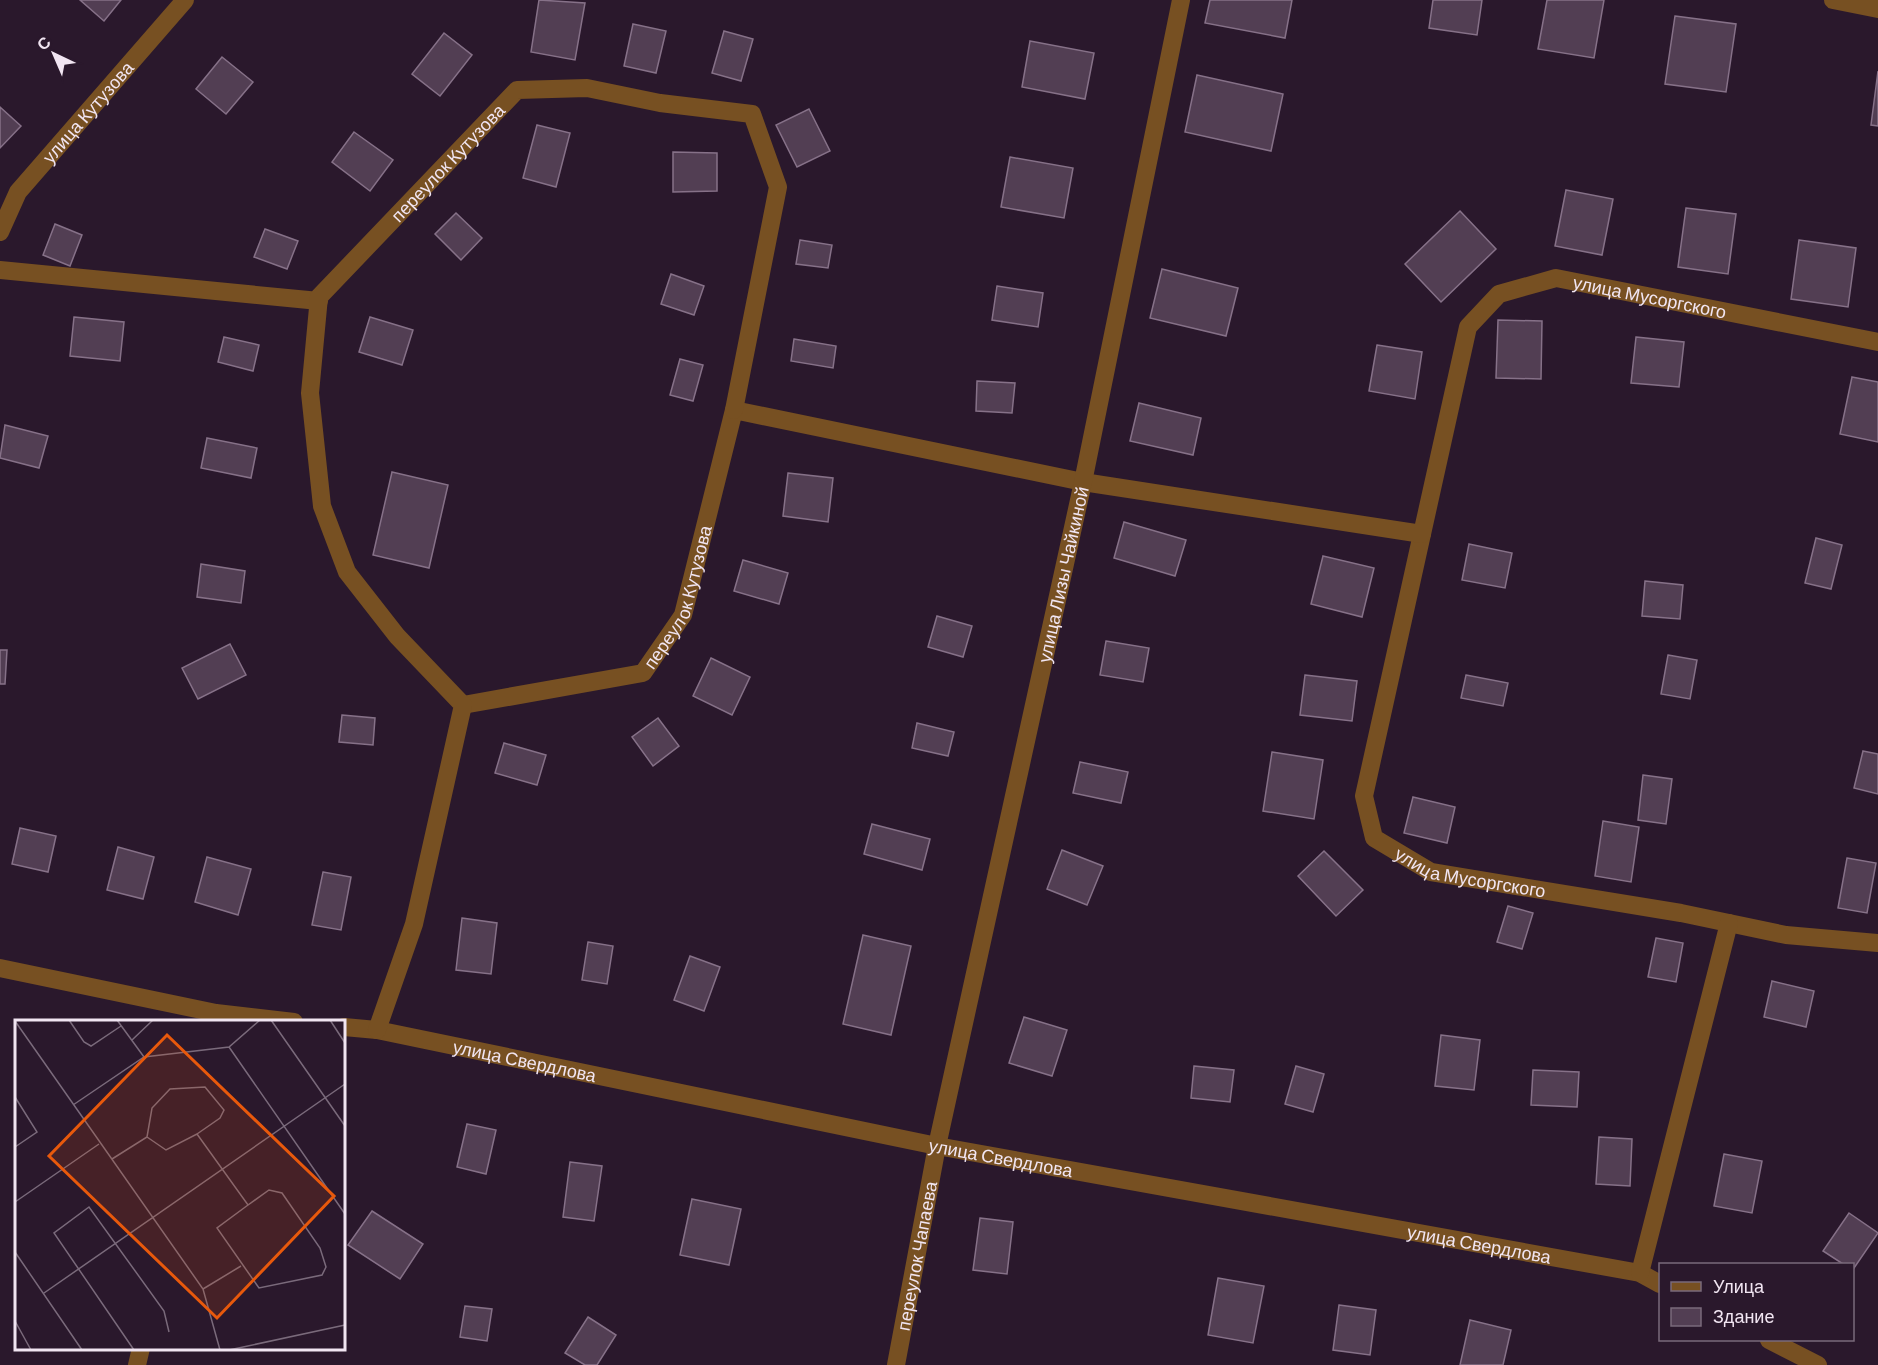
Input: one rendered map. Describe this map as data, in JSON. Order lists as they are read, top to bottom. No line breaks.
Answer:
{"streets":{"street":["улица Кутузова","переулок Кутузова","улица Мусоргского","улица Лизы Чайкиной","улица Свердлова","переулок Чапаева"]},"crossings":[["улица Лизы Чайкиной","улица Свердлова"],["улица Лизы Чайкиной","переулок Чапаева"],["улица Свердлова","переулок Чапаева"]],"legend":["Улица","Здание"],"north":"top left"}
